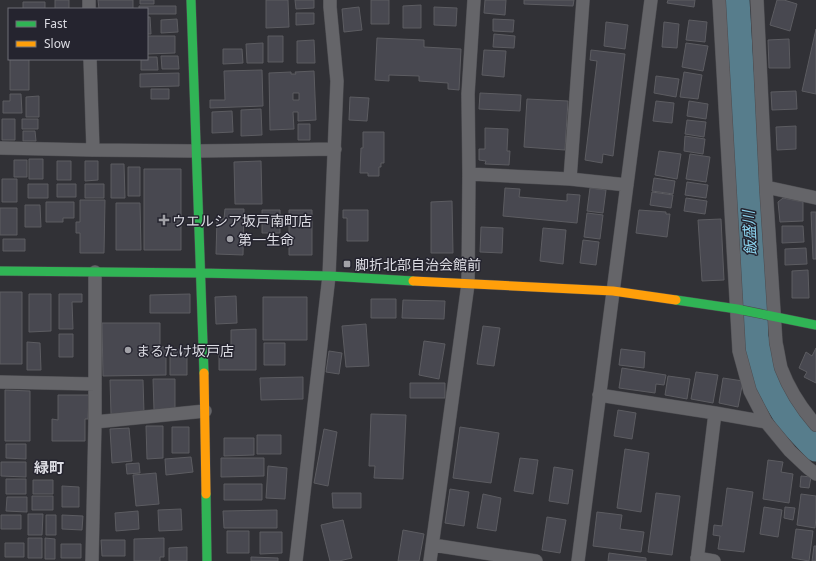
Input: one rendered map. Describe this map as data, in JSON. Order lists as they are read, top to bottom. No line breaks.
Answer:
{"districts":["緑町"],"water":["飯盛川"],"places":{"health":["ウエルシア坂戸南町店"],"other":["第一生命","まるたけ坂戸店"],"transit":["脚折北部自治会館前"]},"legend":["Fast","Slow"]}
